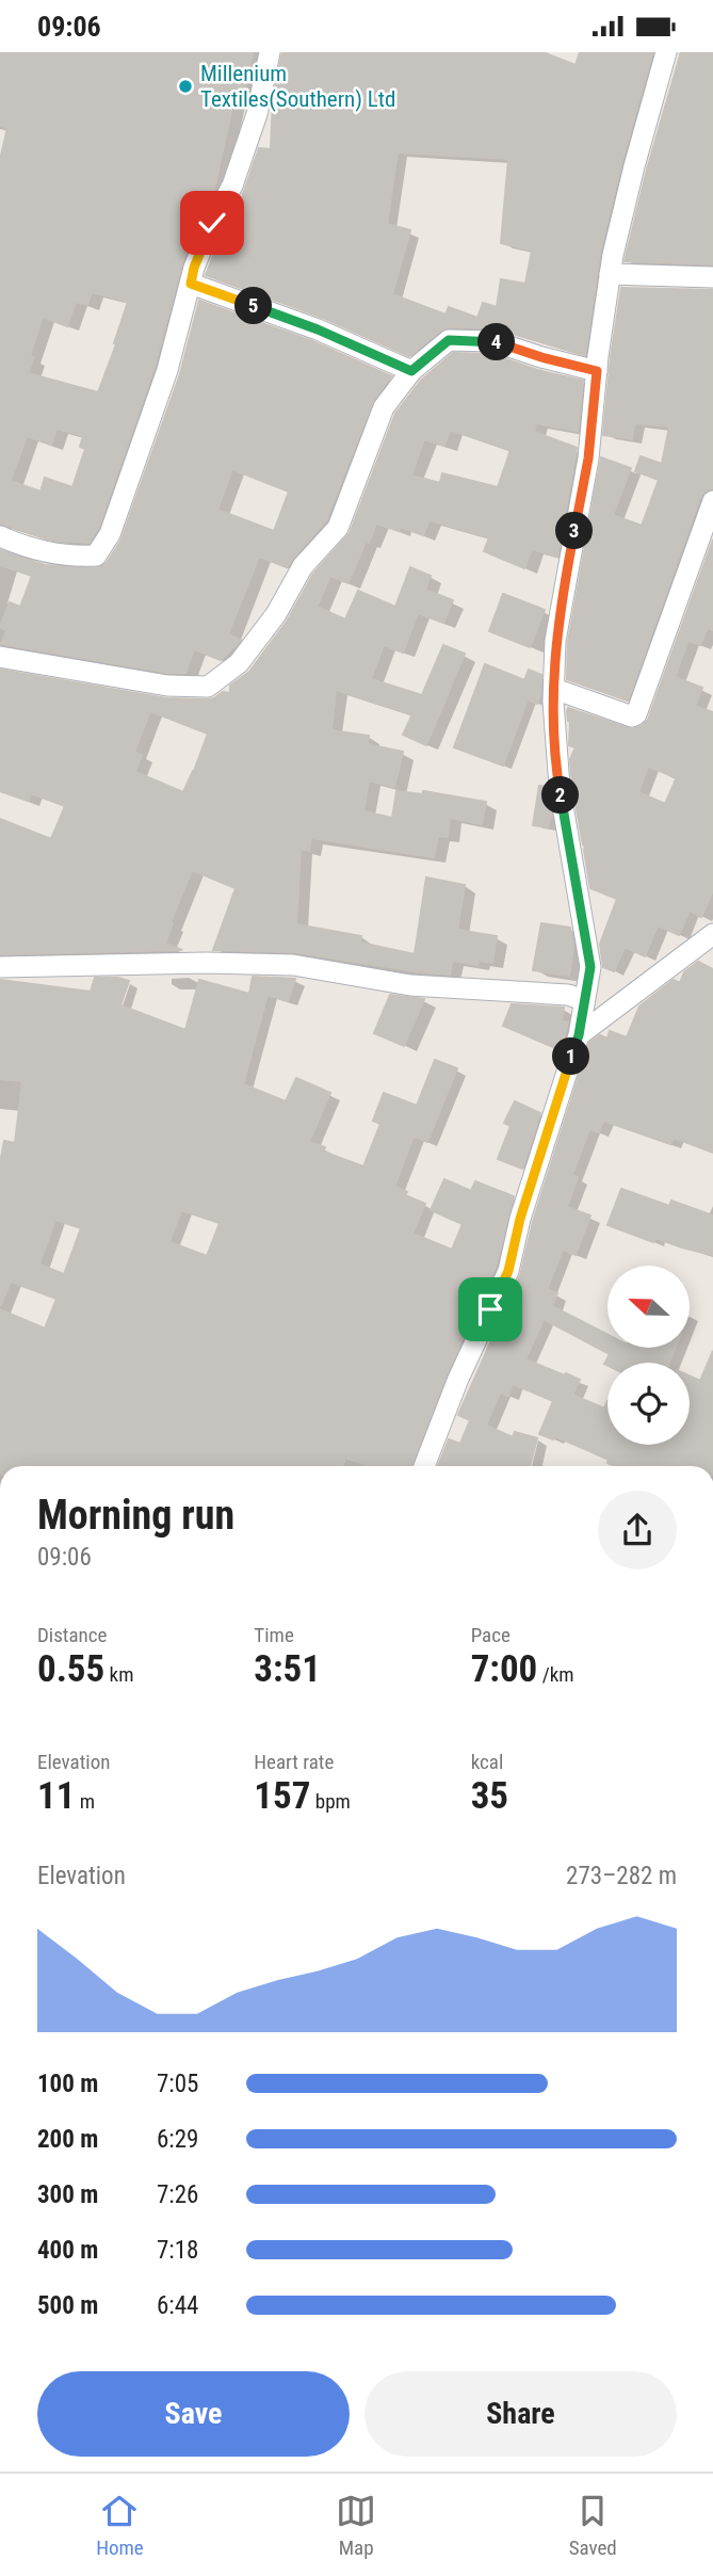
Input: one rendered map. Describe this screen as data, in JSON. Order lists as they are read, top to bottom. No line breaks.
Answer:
{"places":["Millenium Textiles(Southern) Ltd"],"north":"left","page":{"status":"09:06","pins":["5","4","3","2","1"],"heading":["Morning run","09:06"],"stats":[["Distance","0.55 km"],["Time","3:51"],["Pace","7:00 /km"],["Elevation","11 m"],["Heart rate","157 bpm"],["kcal","35"]],"chart":["Elevation","273–282 m"],"list":[{"name":"100 m","note":"7:05"},{"name":"200 m","note":"6:29"},{"name":"300 m","note":"7:26"},{"name":"400 m","note":"7:18"},{"name":"500 m","note":"6:44"}],"buttons":["Save","Share"],"tabs":["Home","Map","Saved"]}}
